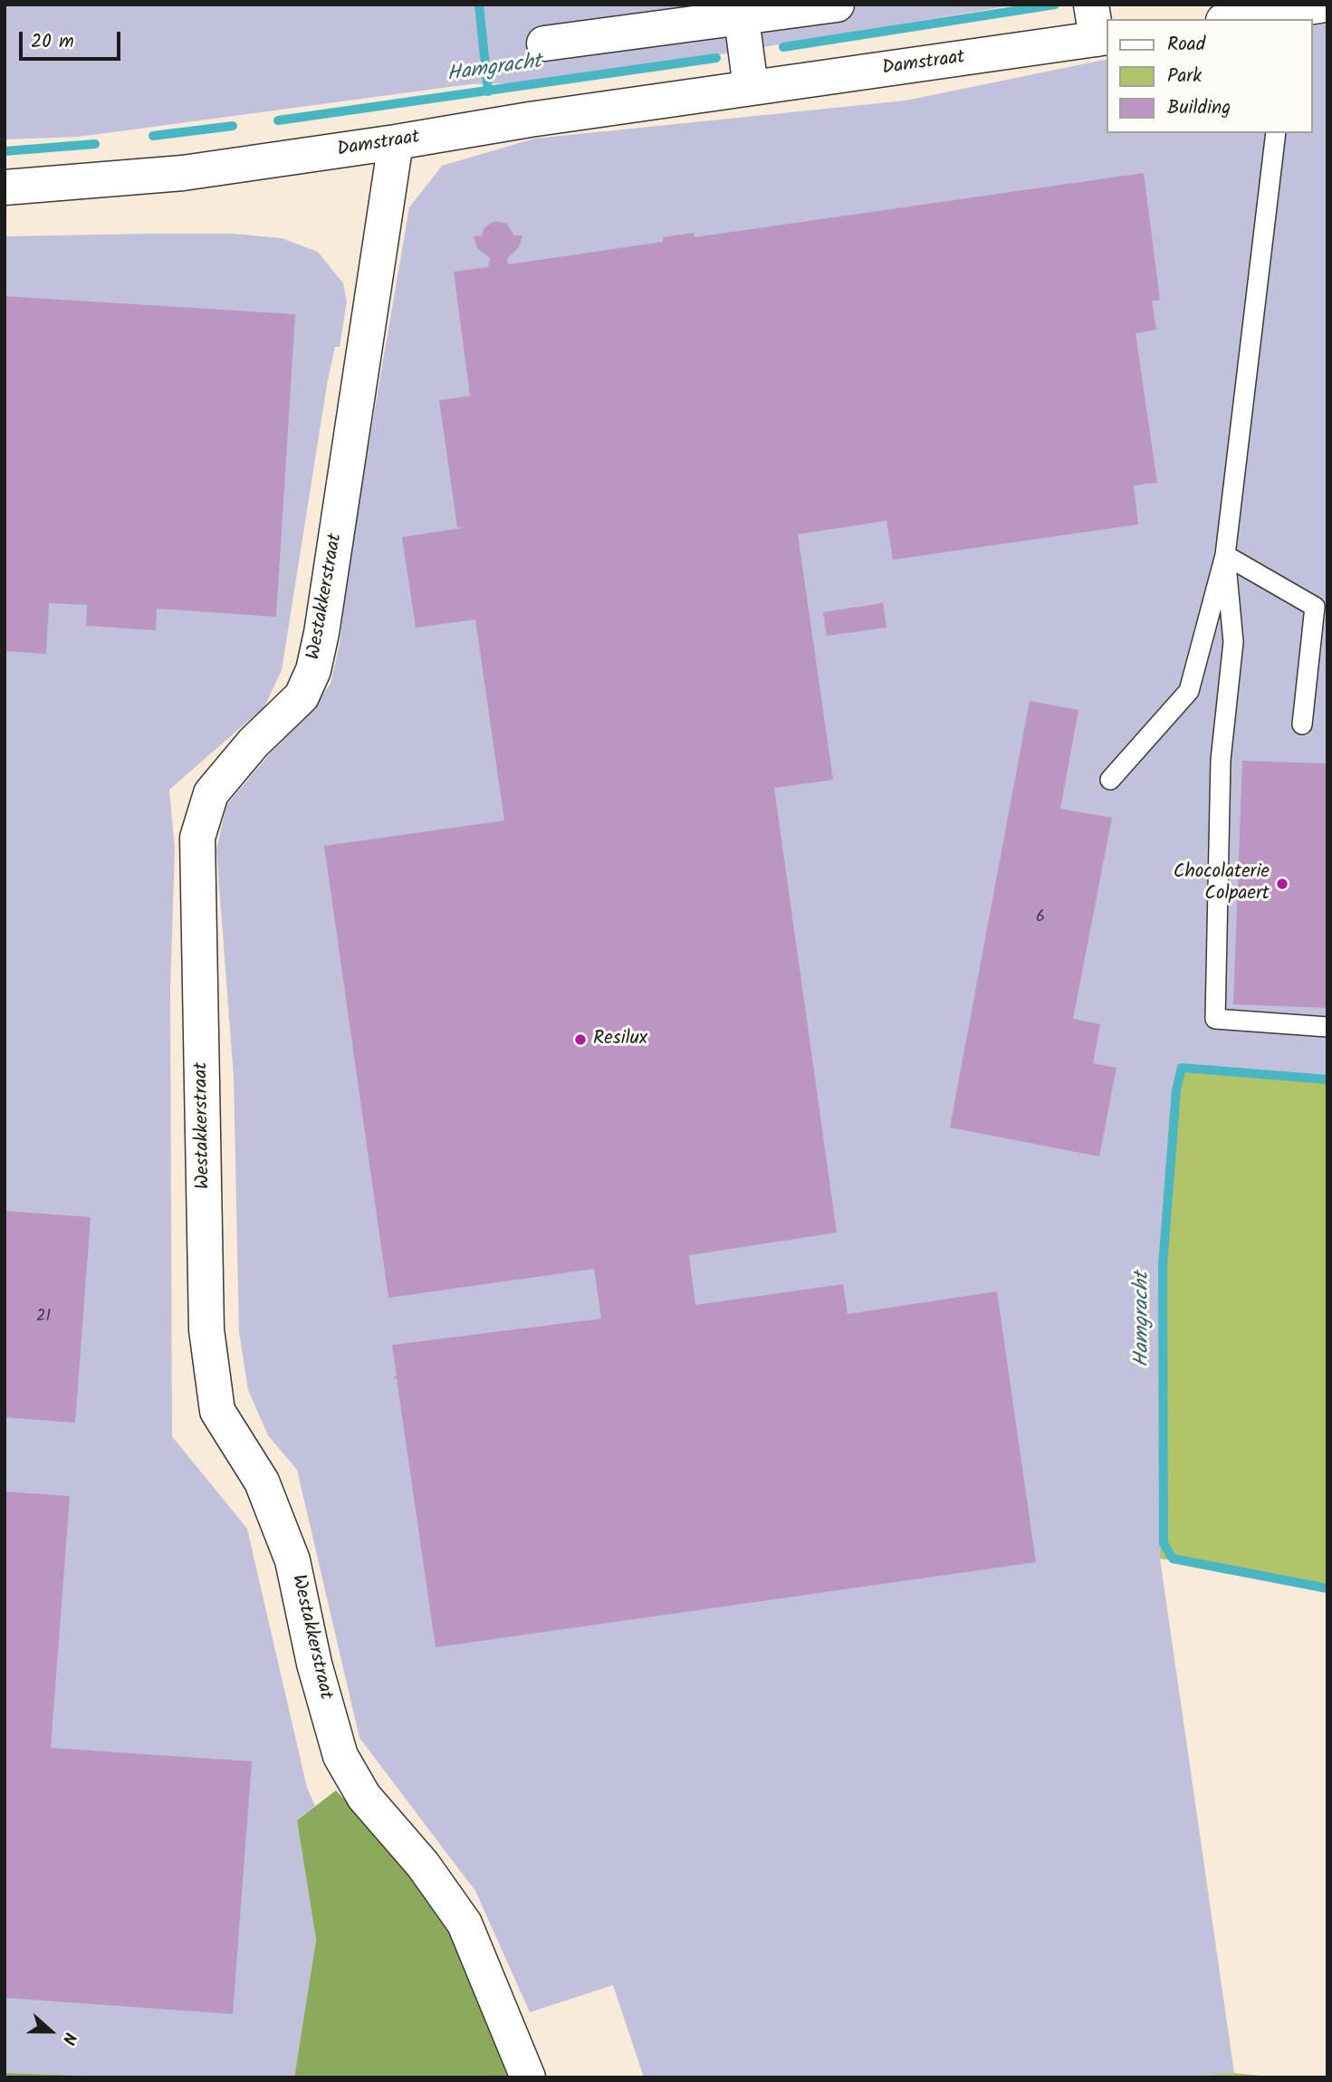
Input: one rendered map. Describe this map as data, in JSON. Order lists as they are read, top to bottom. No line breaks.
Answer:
{"streets":{"street":["Damstraat","Westakkerstraat"]},"crossings":[["Damstraat","Westakkerstraat"]],"water":["Hamgracht"],"places":["Chocolaterie Colpaert","Resilux"],"house_numbers":["6","21"],"legend":["Road","Park","Building"],"scale_bar":"20 m","north":"right"}
